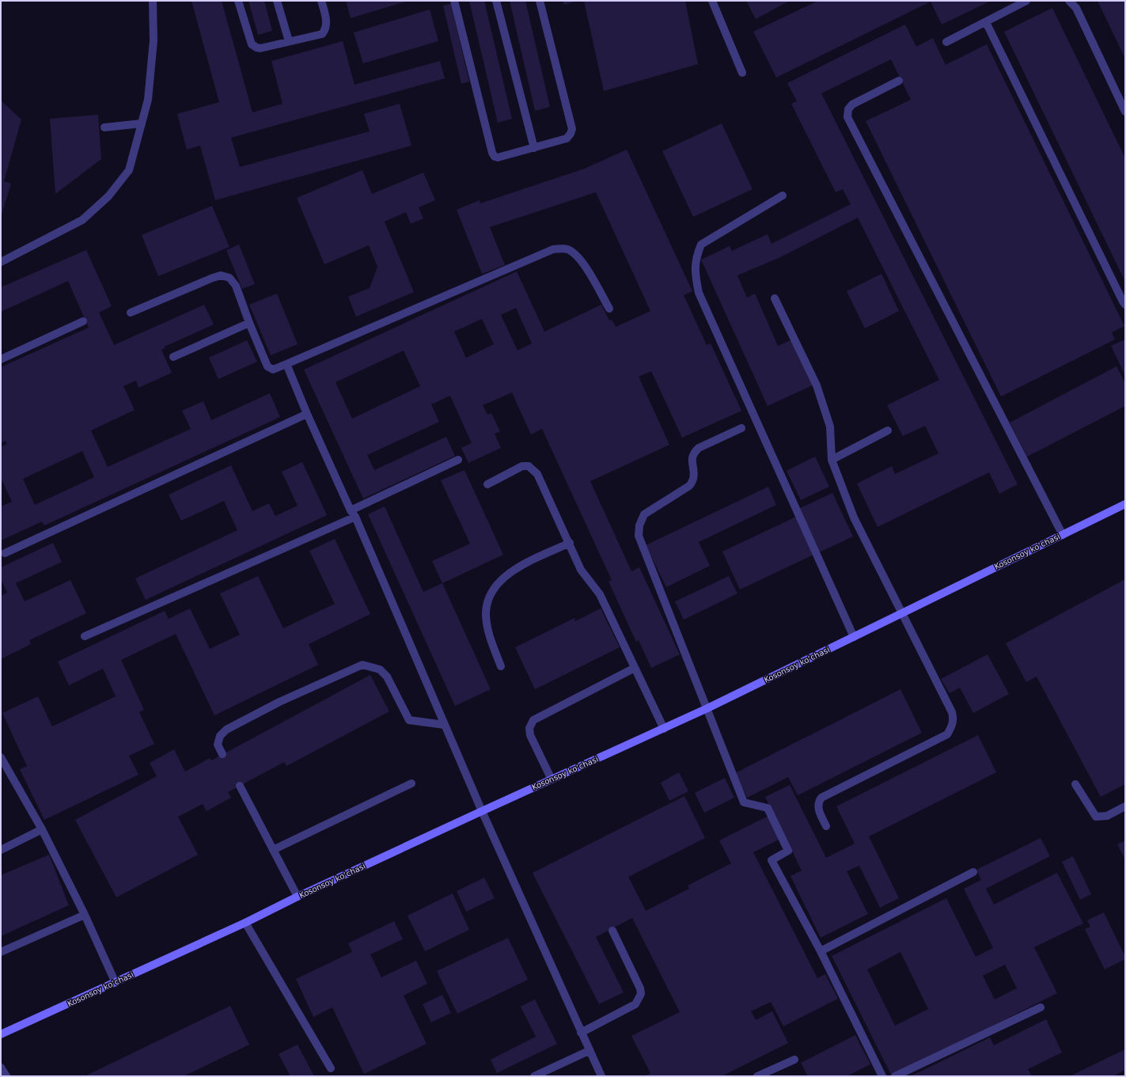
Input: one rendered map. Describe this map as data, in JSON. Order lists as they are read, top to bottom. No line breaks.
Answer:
{"streets":{"main road":["Kosonsoy koʻchasi"]}}
